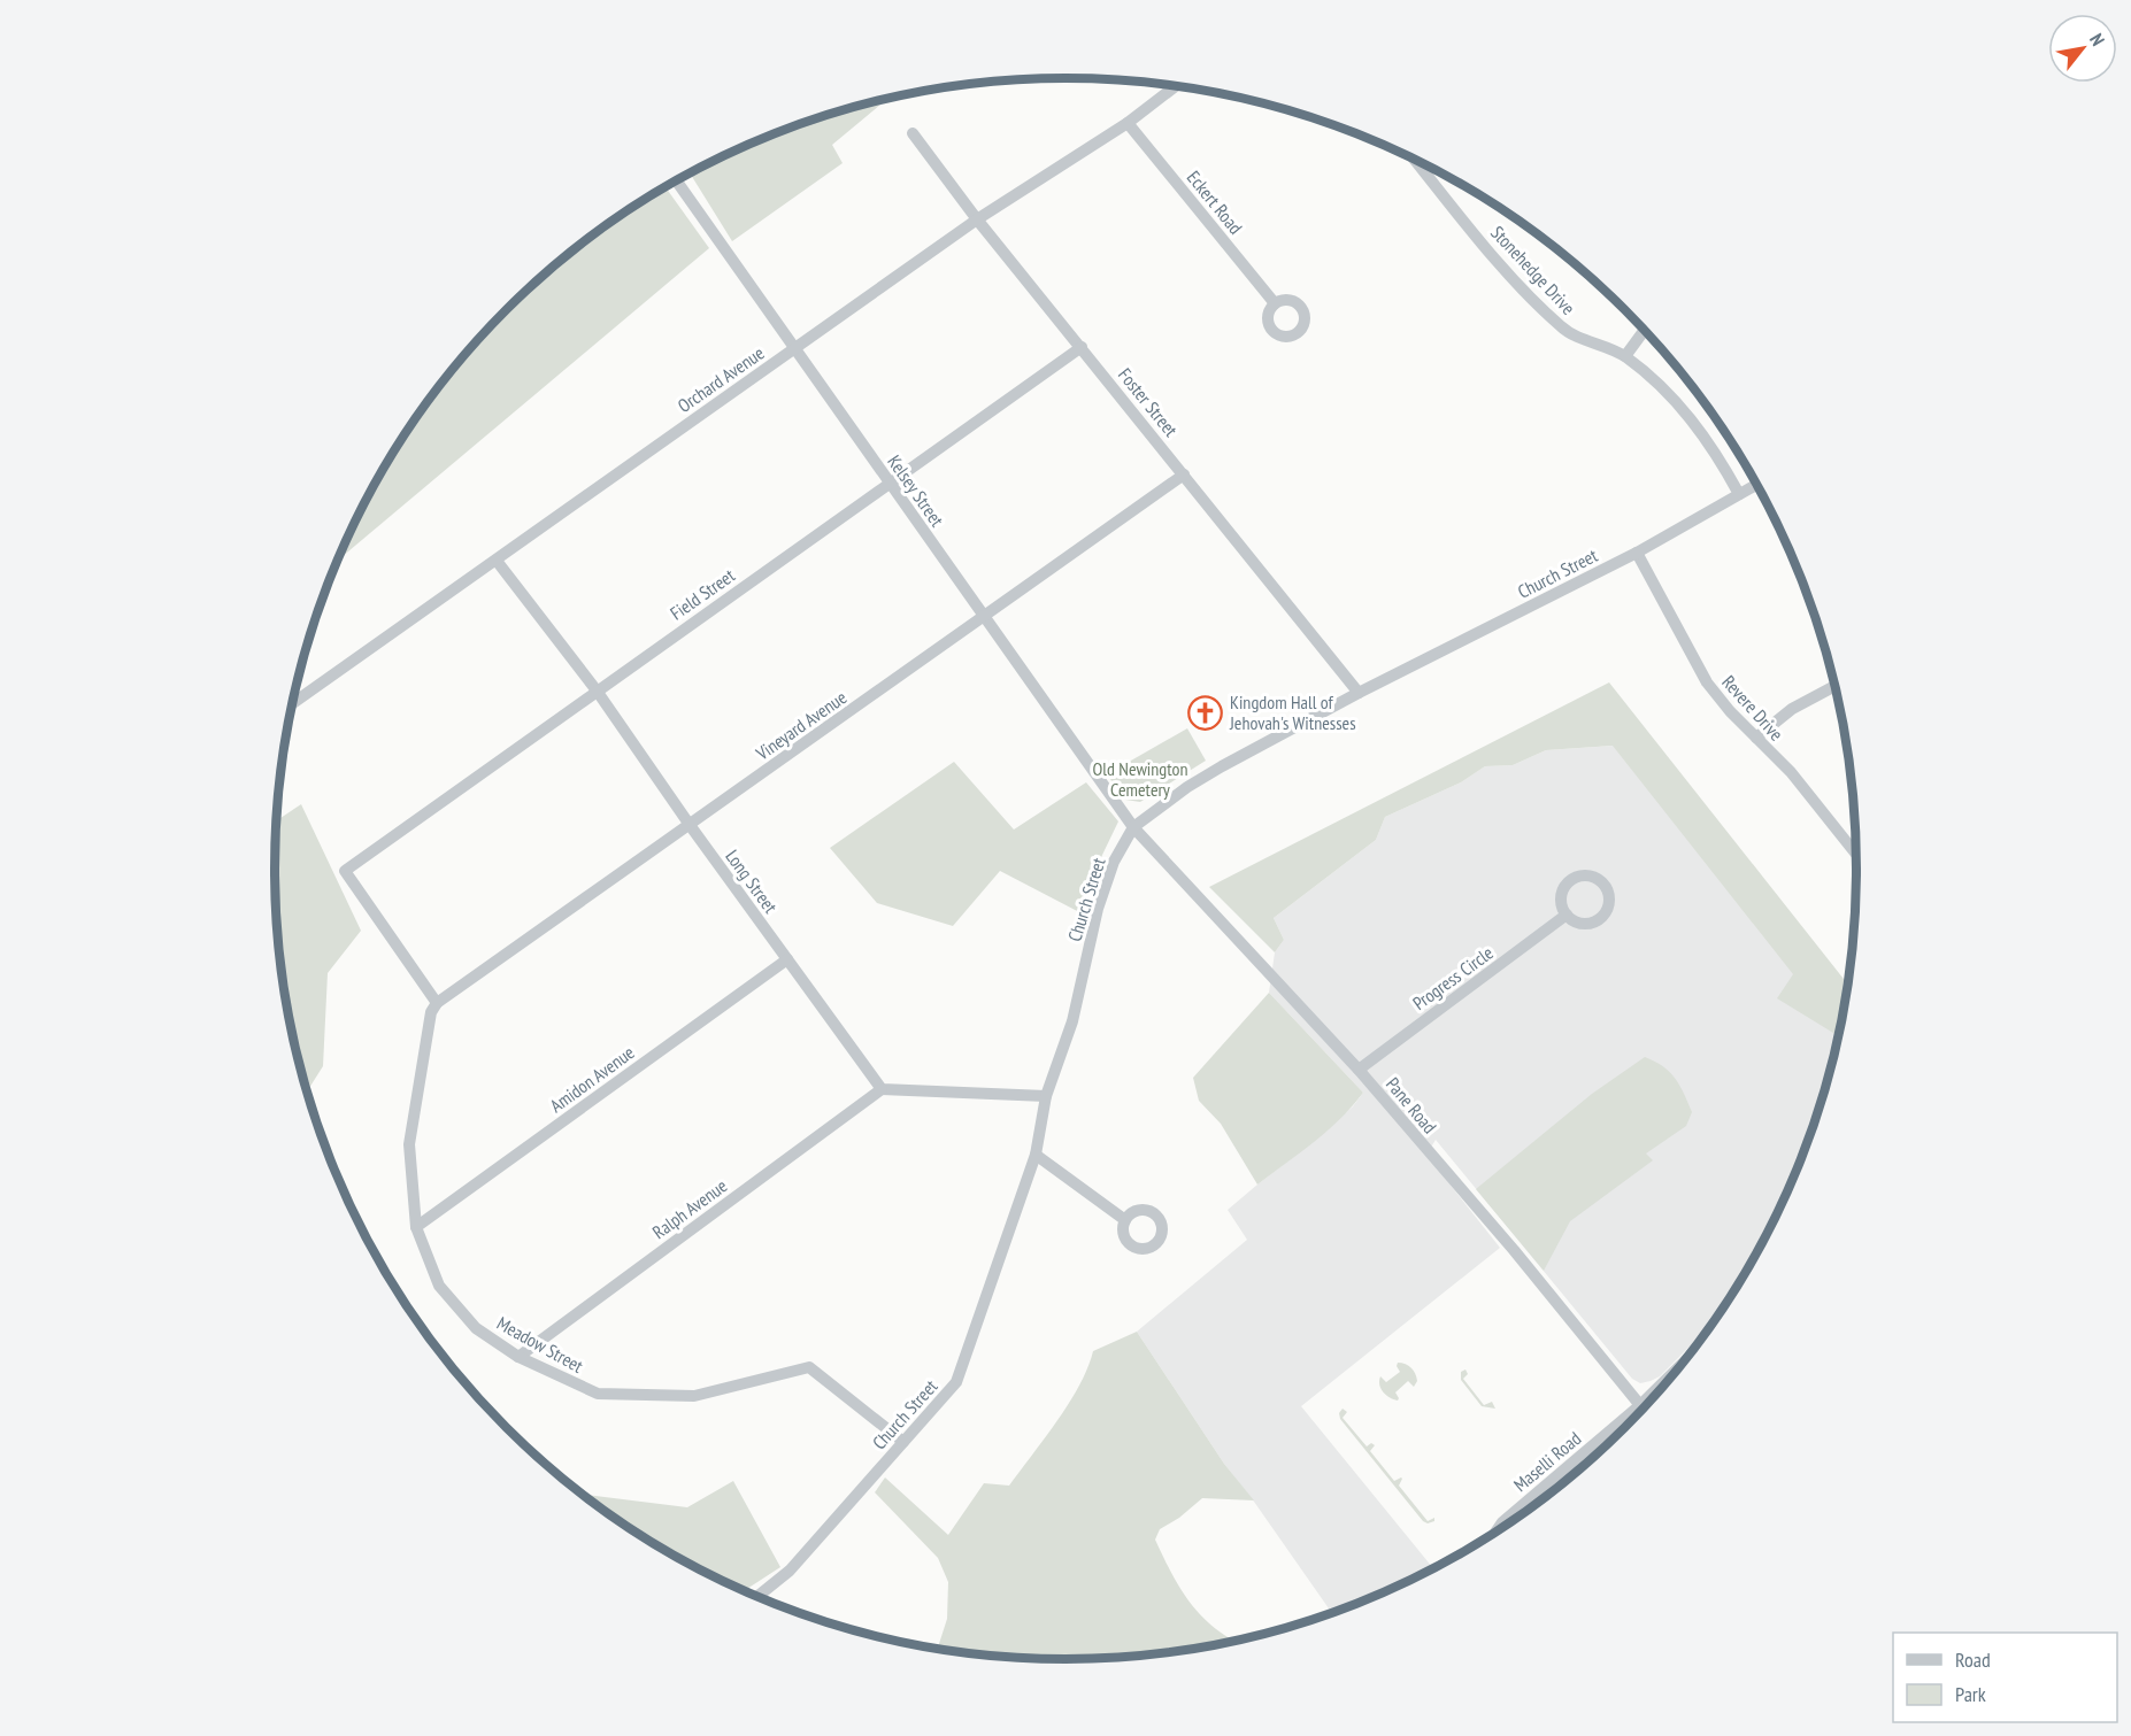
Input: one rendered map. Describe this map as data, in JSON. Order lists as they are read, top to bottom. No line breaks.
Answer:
{"streets":{"street":["Eckert Road","Stonehedge Drive","Orchard Avenue","Foster Street","Kelsey Street","Church Street","Field Street","Revere Drive","Vineyard Avenue","Long Street","Progress Circle","Amidon Avenue","Pane Road","Ralph Avenue","Meadow Street","Maselli Road"]},"crossings":[["Eckert Road","Orchard Avenue"],["Stonehedge Drive","Church Street"],["Orchard Avenue","Foster Street"],["Orchard Avenue","Kelsey Street"],["Orchard Avenue","Long Street"],["Foster Street","Church Street"],["Foster Street","Field Street"],["Foster Street","Vineyard Avenue"],["Kelsey Street","Church Street"],["Kelsey Street","Field Street"],["Kelsey Street","Vineyard Avenue"],["Kelsey Street","Pane Road"],["Church Street","Revere Drive"],["Church Street","Pane Road"],["Church Street","Meadow Street"],["Field Street","Vineyard Avenue"],["Field Street","Long Street"],["Field Street","Meadow Street"],["Vineyard Avenue","Long Street"],["Vineyard Avenue","Meadow Street"],["Long Street","Amidon Avenue"],["Long Street","Ralph Avenue"],["Progress Circle","Pane Road"],["Amidon Avenue","Meadow Street"],["Pane Road","Maselli Road"],["Ralph Avenue","Meadow Street"]],"parks":["Old Newington Cemetery"],"places":{"church":["Kingdom Hall of Jehovah's Witnesses"]},"legend":["Road","Park"],"north":"top right"}
